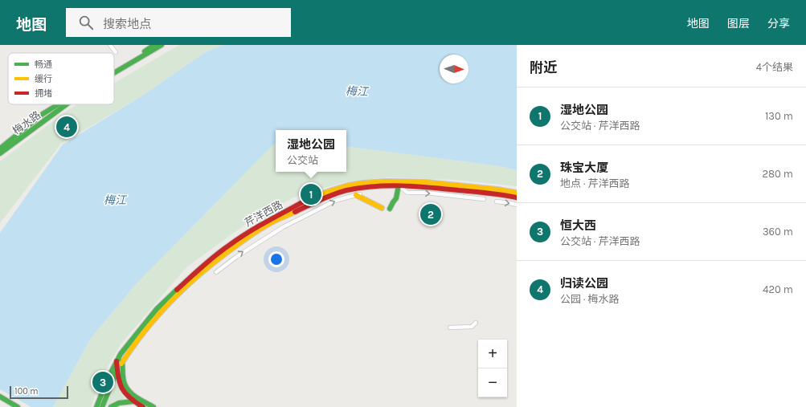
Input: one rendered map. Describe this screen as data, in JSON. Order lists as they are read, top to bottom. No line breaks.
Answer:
{"streets":{"main road":["梅水路","芹洋西路"]},"water":["梅江"],"legend":["畅通","缓行","拥堵"],"scale_bar":"100 m","north":"right","page":{"header":"地图","search":"搜索地点","nav":["地图","图层","分享"],"heading":["附近","4个结果"],"list":[{"mark":"1","name":"湿地公园","note":"公交站 · 芹洋西路","value":"130 m"},{"mark":"2","name":"珠宝大厦","note":"地点 · 芹洋西路","value":"280 m"},{"mark":"3","name":"恒大西","note":"公交站 · 芹洋西路","value":"360 m"},{"mark":"4","name":"归读公园","note":"公园 · 梅水路","value":"420 m"}],"pins":["4","1","2","3"],"popup":["湿地公园","公交站"],"map_buttons":["+","−"],"scale":"100 m"}}
